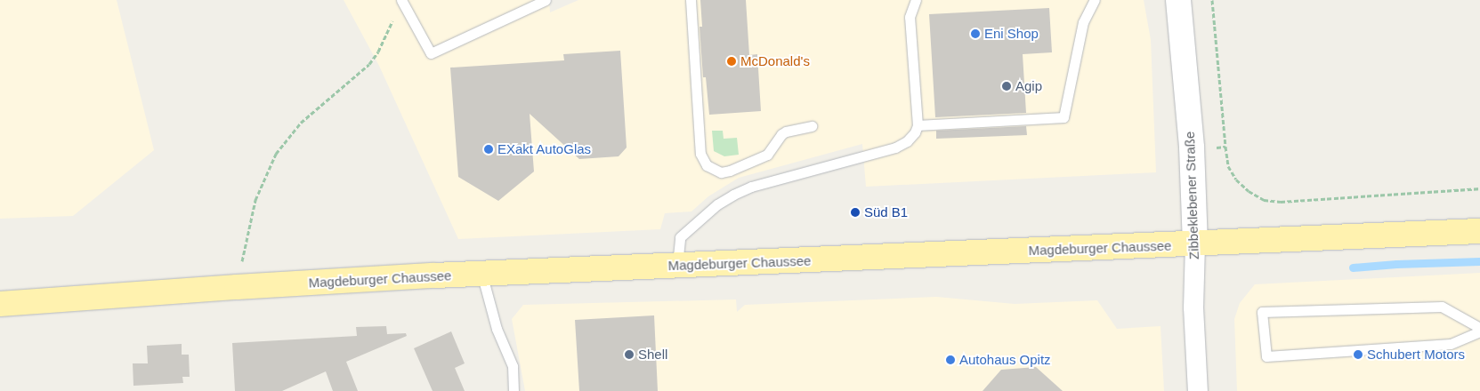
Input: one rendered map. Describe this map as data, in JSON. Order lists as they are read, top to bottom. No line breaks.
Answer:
{"streets":{"main road":["Magdeburger Chaussee"],"street":["Zibbeklebener Straße"]},"crossings":[["Zibbeklebener Straße","Magdeburger Chaussee"]],"places":["Eni Shop","McDonald's","Agip","EXakt AutoGlas","Süd B1","Shell","Schubert Motors","Autohaus Opitz"]}
